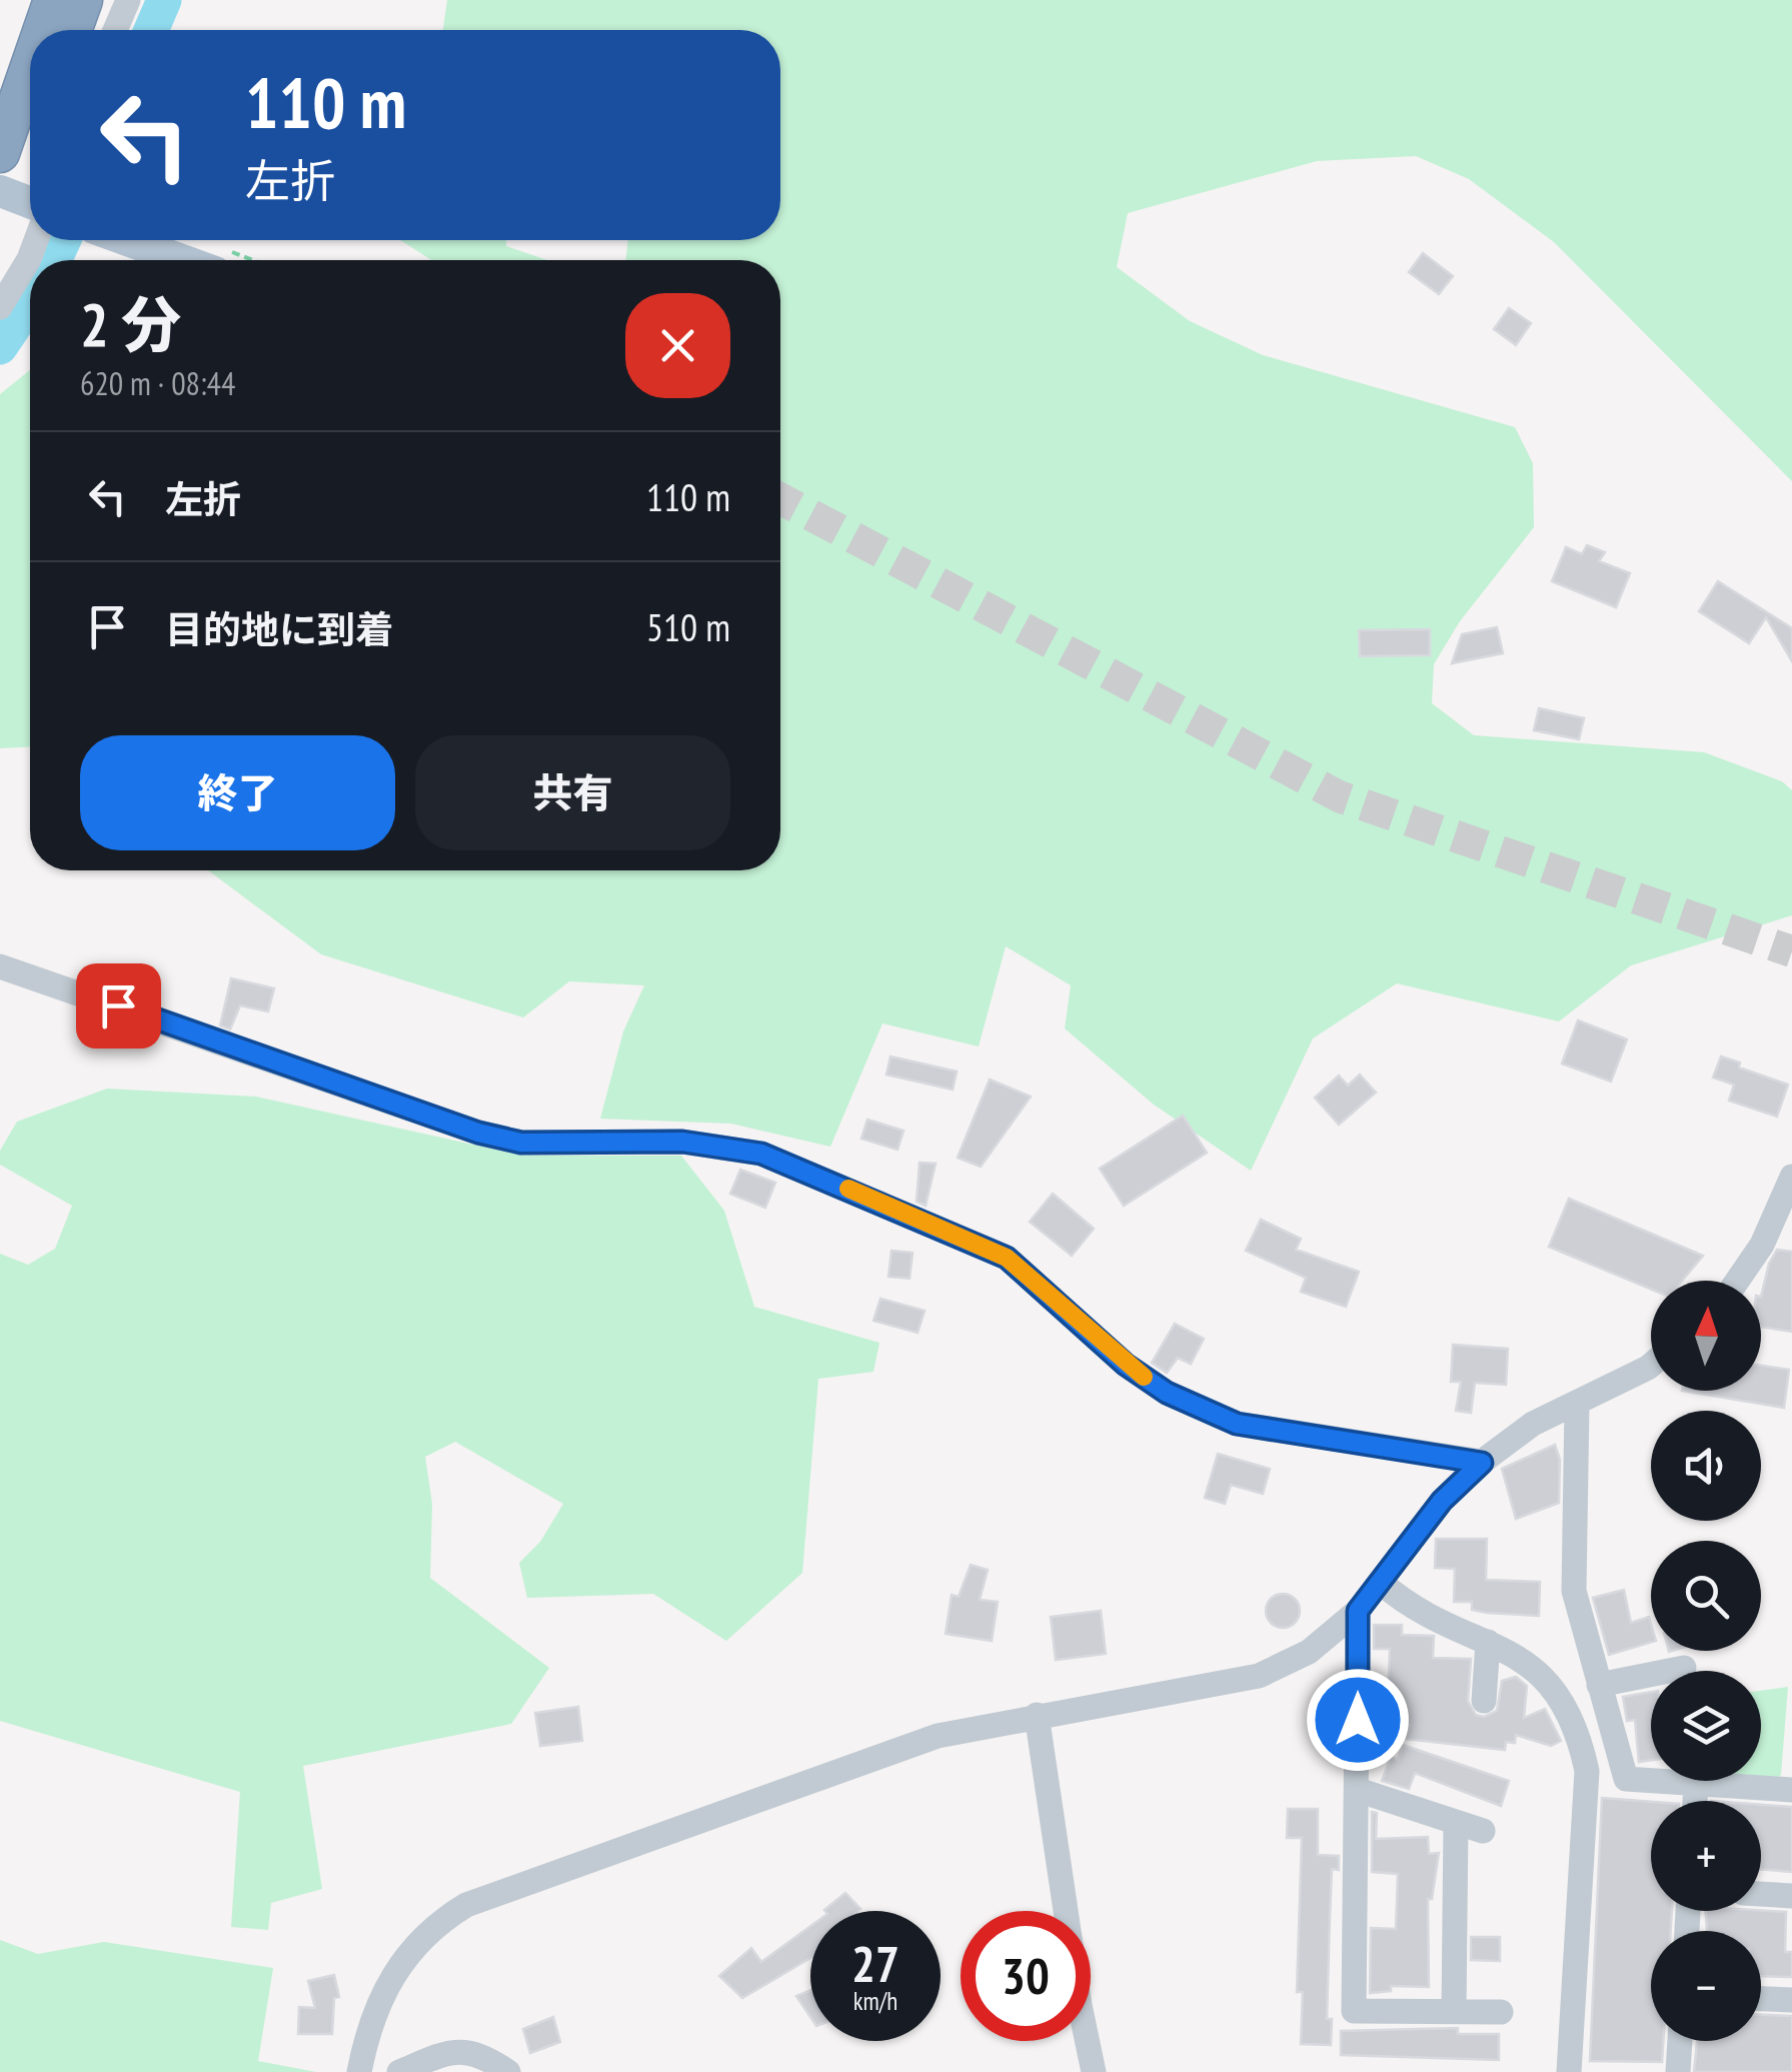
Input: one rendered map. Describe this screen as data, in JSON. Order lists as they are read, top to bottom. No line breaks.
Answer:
{"north":"top","page":{"turn":["110 m","左折"],"heading":["2 分","620 m · 08:44"],"list":[{"name":"左折","value":"110 m"},{"name":"目的地に到着","value":"510 m"}],"buttons":["終了","共有"],"map_buttons":["+","−"],"speed":"27 km/h","limit":"30"}}
